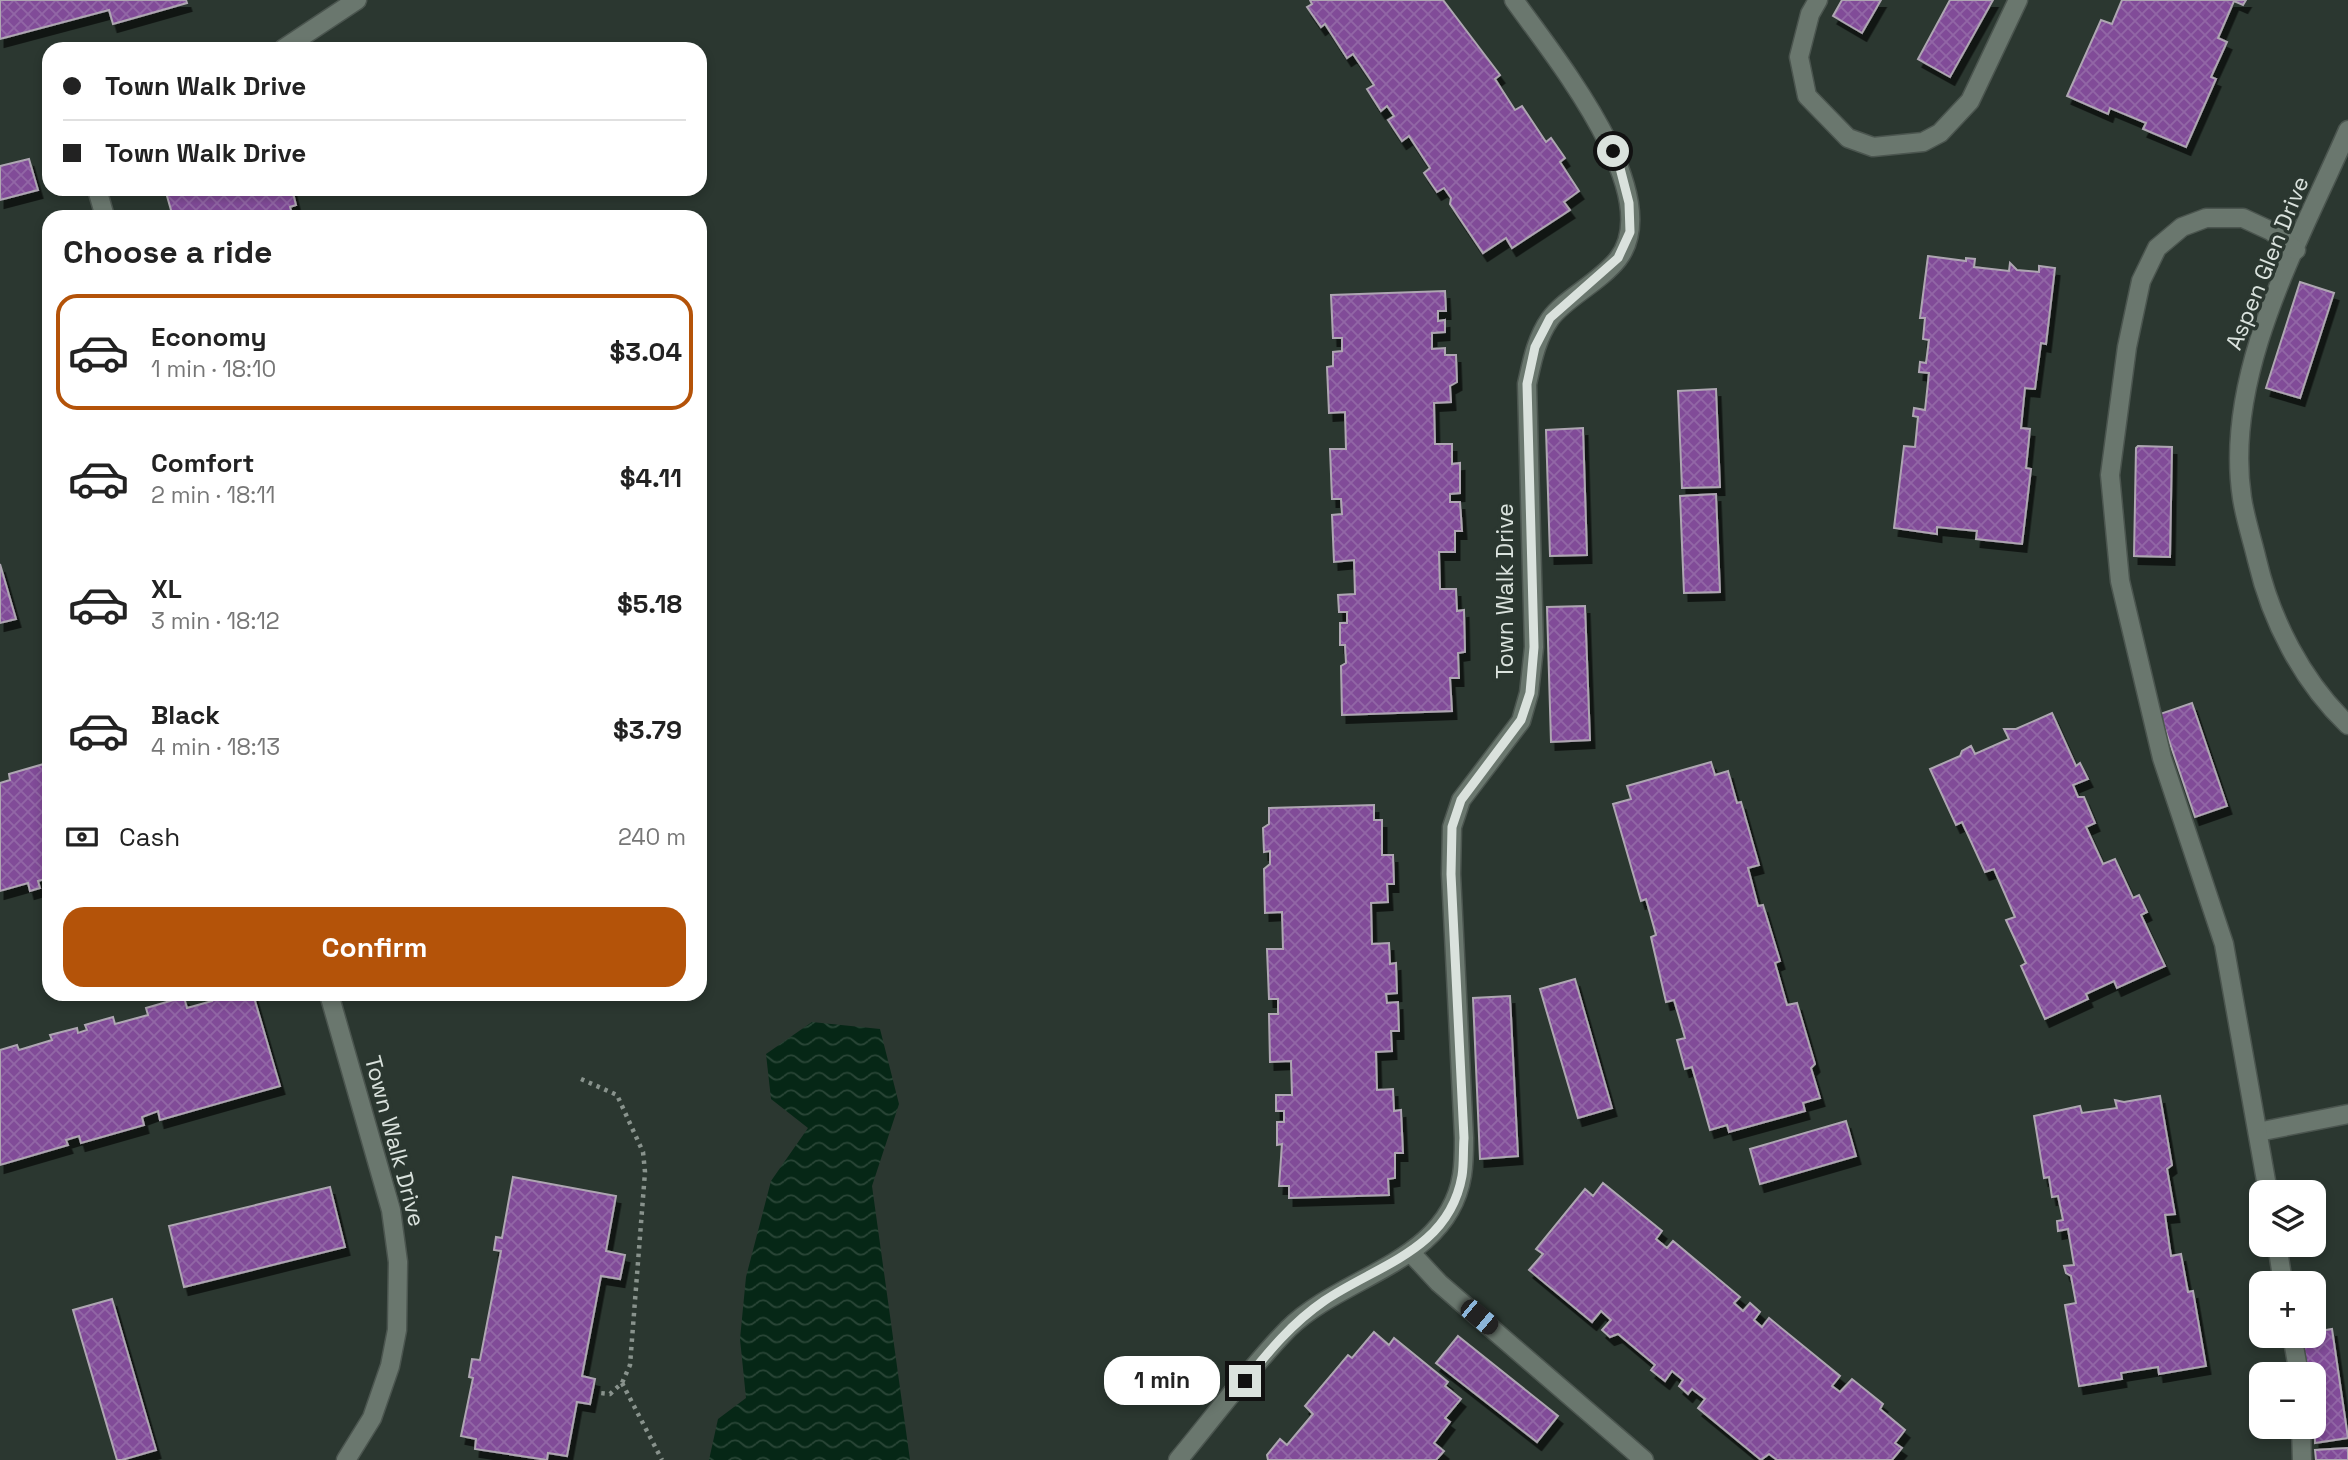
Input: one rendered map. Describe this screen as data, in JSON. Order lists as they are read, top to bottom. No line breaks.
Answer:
{"streets":{"street":["Aspen Glen Drive","Town Walk Drive"]},"page":{"banner":["Town Walk Drive","Town Walk Drive"],"heading":"Choose a ride","list":[{"name":"Economy","note":"1 min · 18:10","value":"$3.04"},{"name":"Comfort","note":"2 min · 18:11","value":"$4.11"},{"name":"XL","note":"3 min · 18:12","value":"$5.18"},{"name":"Black","note":"4 min · 18:13","value":"$3.79"}],"pay":["Cash","240 m"],"buttons":"Confirm","map_buttons":["+","−"],"bubble":"1 min"}}
